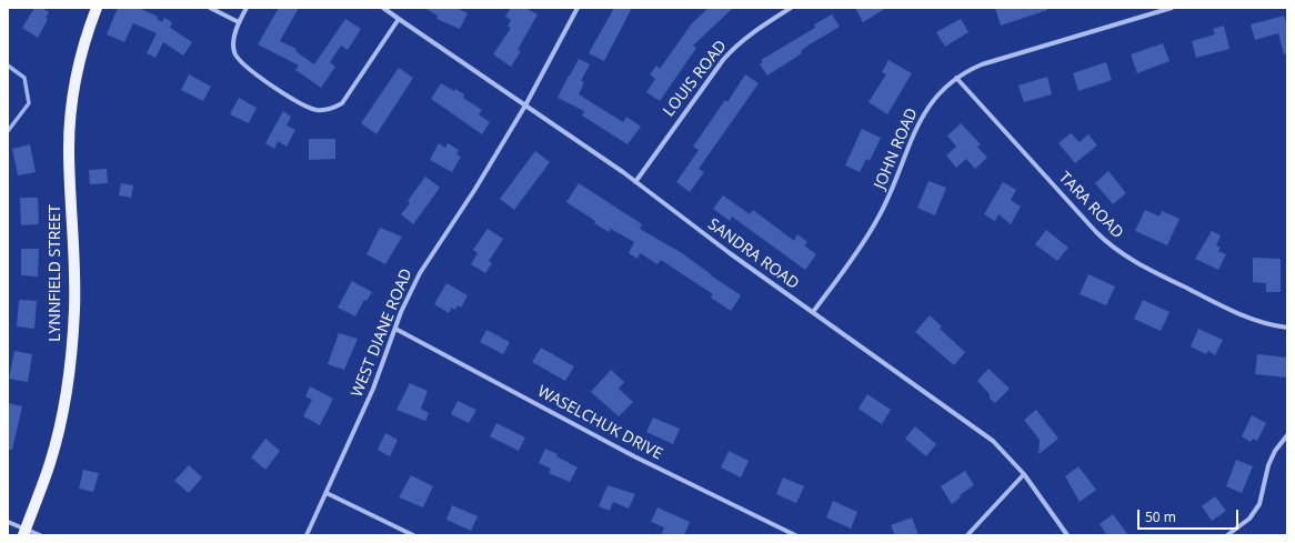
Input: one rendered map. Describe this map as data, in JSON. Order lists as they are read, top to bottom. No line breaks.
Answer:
{"streets":{"main road":["LYNNFIELD STREET"],"street":["LOUIS ROAD","JOHN ROAD","TARA ROAD","SANDRA ROAD","WEST DIANE ROAD","WASELCHUK DRIVE"]},"crossings":[["LOUIS ROAD","SANDRA ROAD"],["JOHN ROAD","TARA ROAD"],["JOHN ROAD","SANDRA ROAD"],["SANDRA ROAD","WEST DIANE ROAD"],["WEST DIANE ROAD","WASELCHUK DRIVE"]],"scale_bar":"50 m"}
